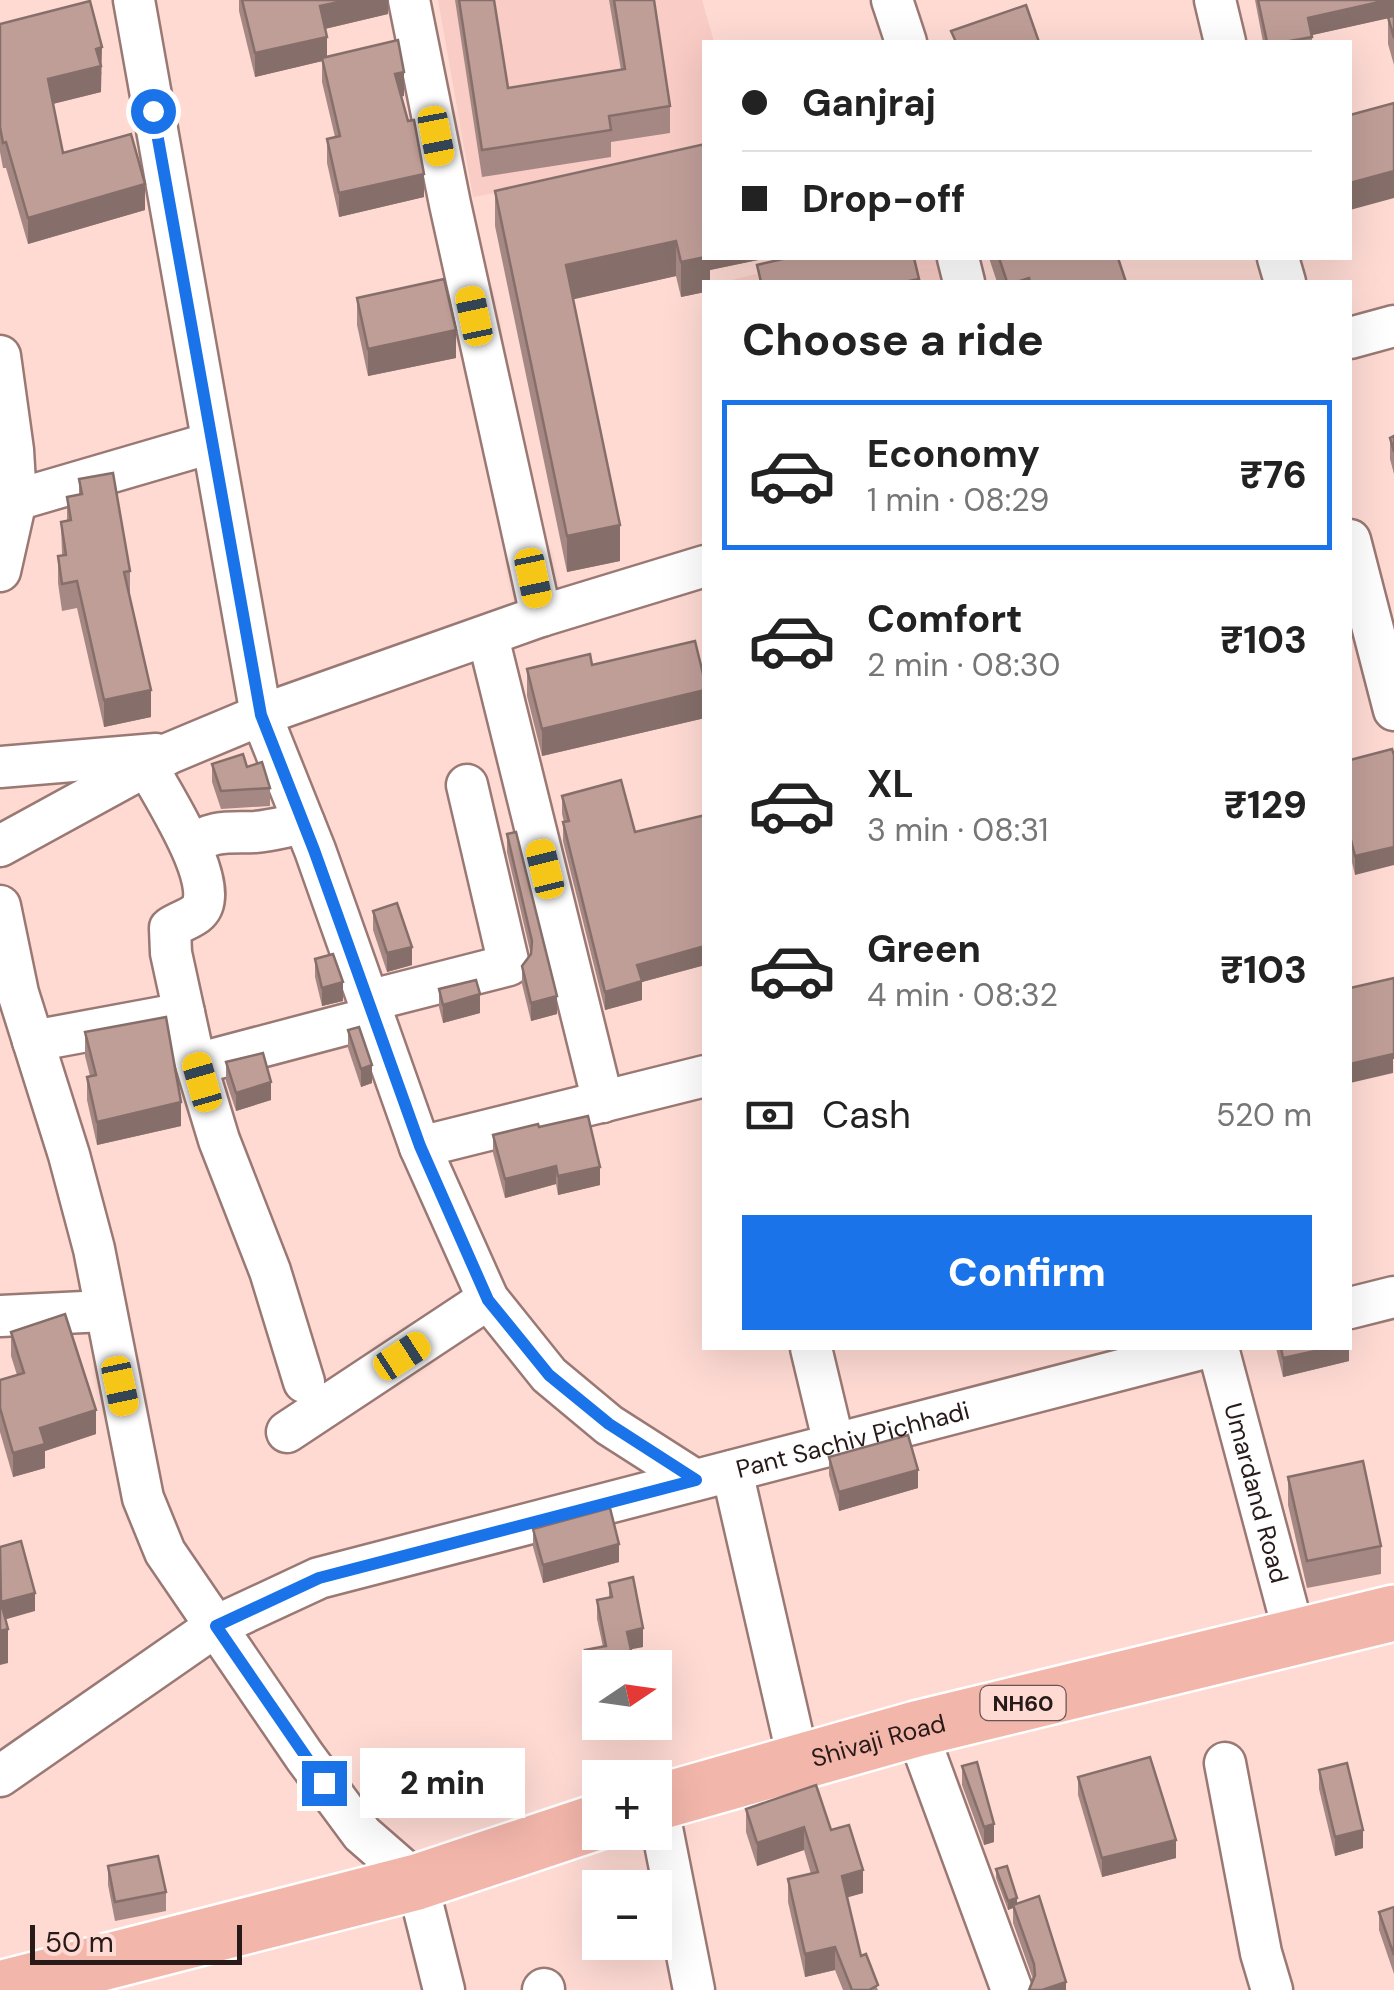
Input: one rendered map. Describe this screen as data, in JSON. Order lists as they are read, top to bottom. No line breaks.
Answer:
{"streets":{"highway":["NH60","Shivaji Road"],"street":["Pant Sachiv Pichhadi","Umardand Road"]},"crossings":[["Umardand Road","Shivaji Road"]],"scale_bar":"50 m","north":"right","page":{"banner":["Ganjraj","Drop-off"],"heading":"Choose a ride","list":[{"name":"Economy","note":"1 min · 08:29","value":"₹76"},{"name":"Comfort","note":"2 min · 08:30","value":"₹103"},{"name":"XL","note":"3 min · 08:31","value":"₹129"},{"name":"Green","note":"4 min · 08:32","value":"₹103"}],"pay":["Cash","520 m"],"buttons":"Confirm","map_buttons":["+","−"],"bubble":"2 min","scale":"50 m"}}
